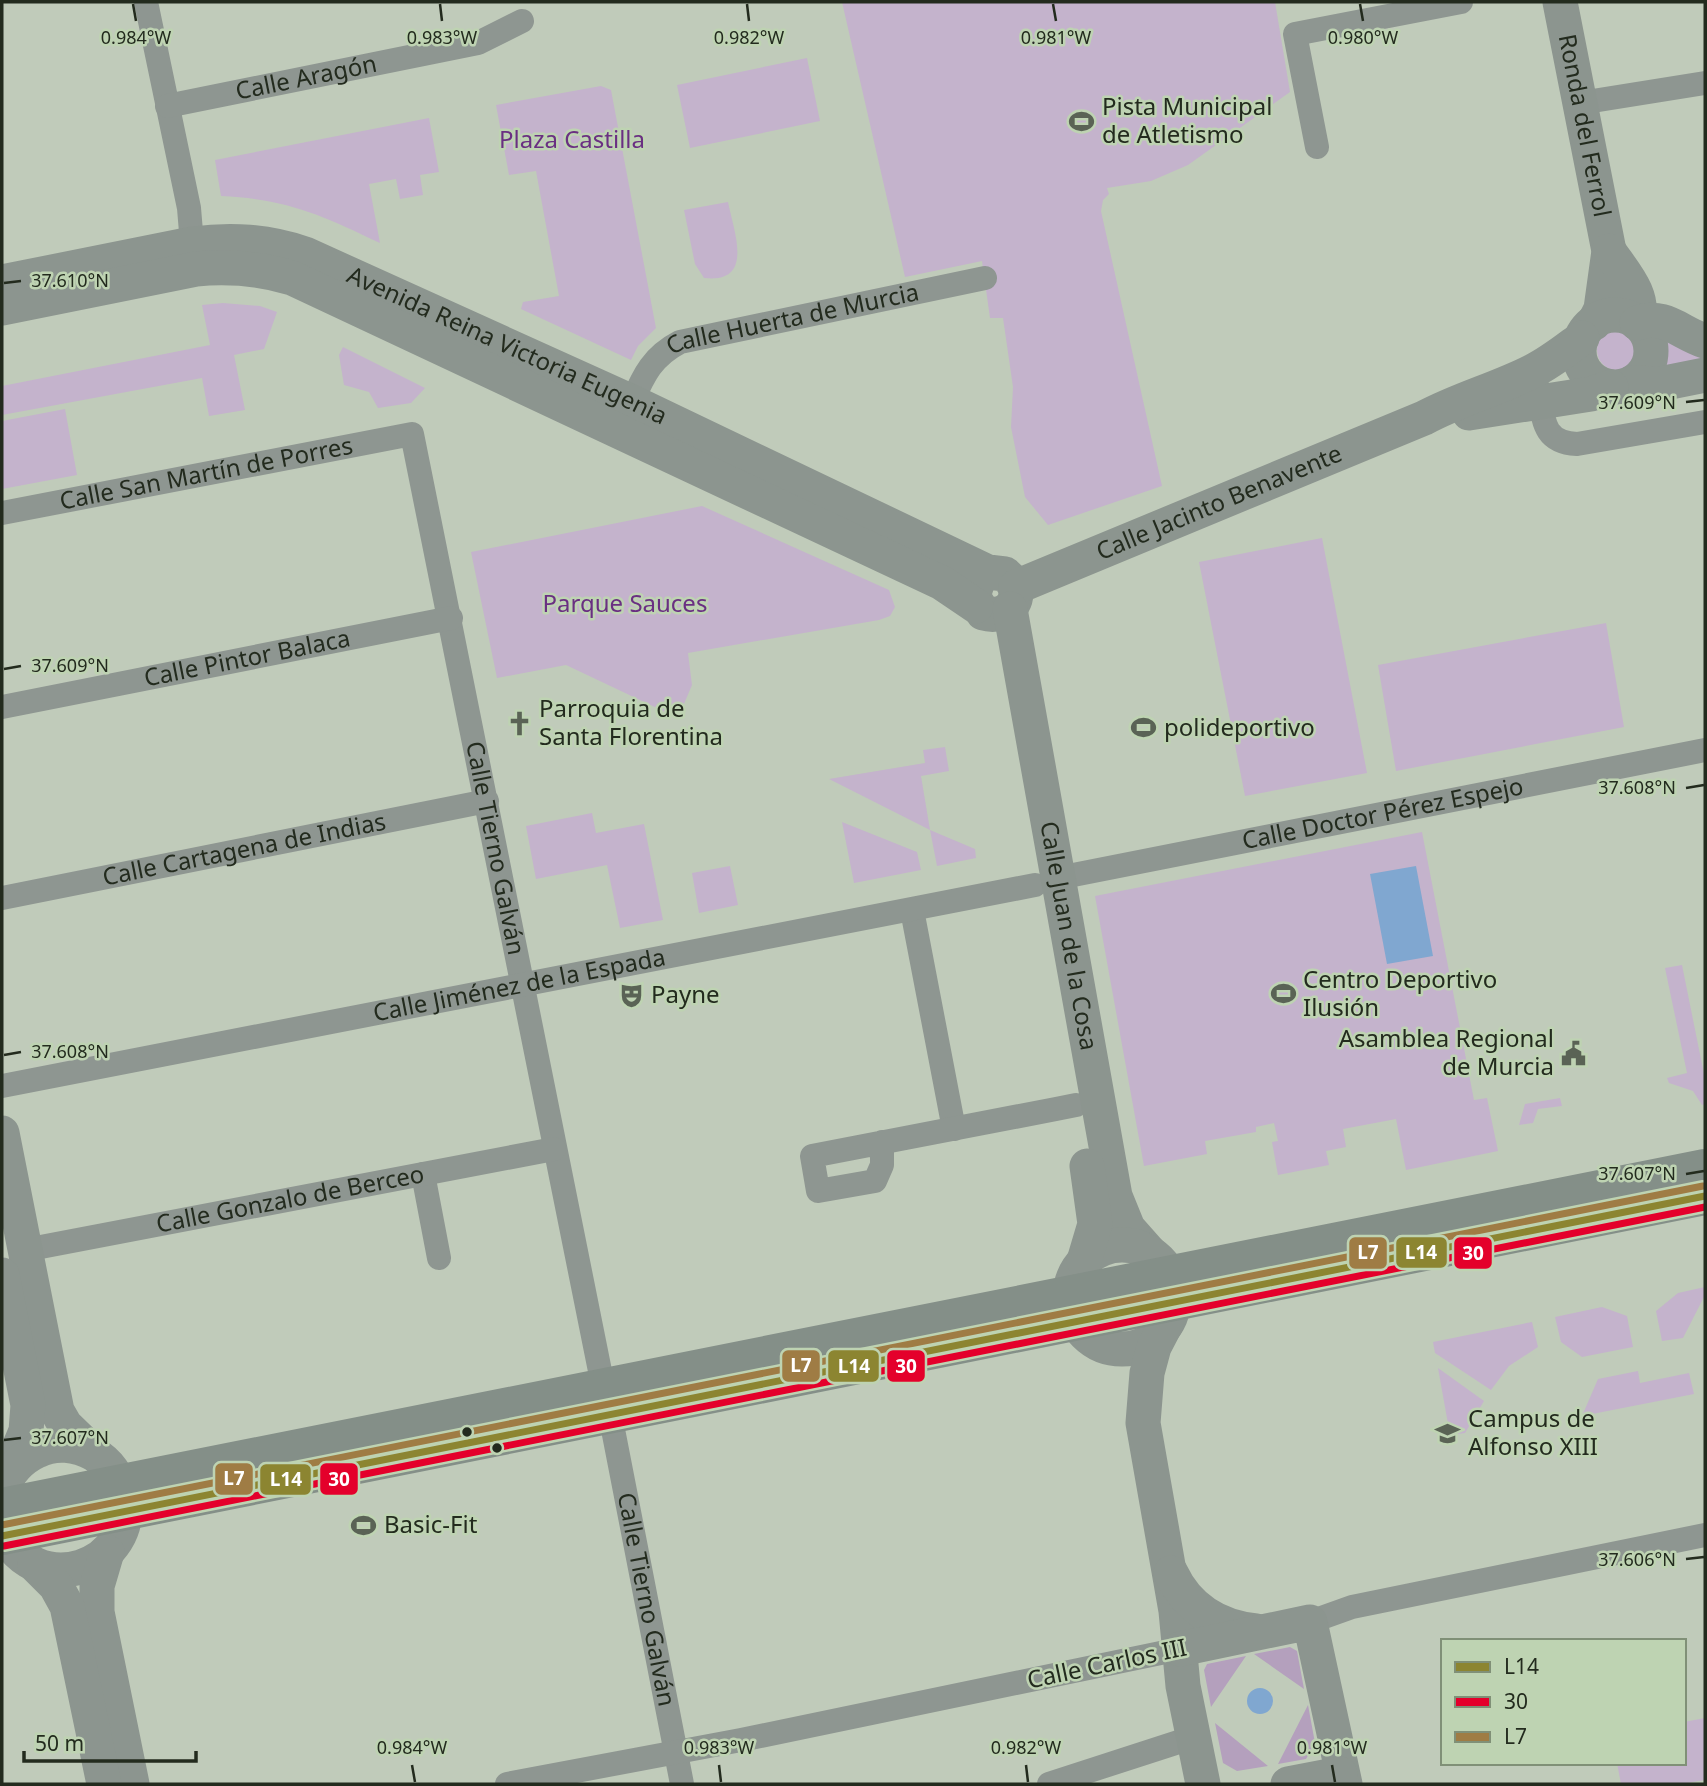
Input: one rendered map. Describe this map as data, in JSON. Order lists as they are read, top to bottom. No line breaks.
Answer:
{"streets":{"main road":["Ronda del Ferrol","Avenida Reina Victoria Eugenia","Calle Jacinto Benavente","Calle Juan de la Cosa","Calle Carlos III"],"street":["Calle Aragón","Calle Huerta de Murcia","Calle San Martín de Porres","Calle Pintor Balaca","Calle Doctor Pérez Espejo","Calle Tierno Galván","Calle Cartagena de Indias","Calle Jiménez de la Espada","Calle Gonzalo de Berceo"]},"crossings":[["Ronda del Ferrol","Calle Jacinto Benavente"],["Calle Huerta de Murcia","Avenida Reina Victoria Eugenia"],["Avenida Reina Victoria Eugenia","Calle Jacinto Benavente"],["Avenida Reina Victoria Eugenia","Calle Juan de la Cosa"],["Calle San Martín de Porres","Calle Tierno Galván"],["Calle Jacinto Benavente","Calle Juan de la Cosa"],["Calle Pintor Balaca","Calle Tierno Galván"],["Calle Doctor Pérez Espejo","Calle Juan de la Cosa"],["Calle Doctor Pérez Espejo","Calle Jiménez de la Espada"],["Calle Tierno Galván","Calle Cartagena de Indias"],["Calle Tierno Galván","Calle Jiménez de la Espada"],["Calle Tierno Galván","Calle Gonzalo de Berceo"],["Calle Tierno Galván","Calle Carlos III"],["Calle Juan de la Cosa","Calle Jiménez de la Espada"]],"parks":["Plaza Castilla","Parque Sauces"],"places":{"sports":["Pista Municipal de Atletismo","polideportivo","Centro Deportivo Ilusión","Basic-Fit"],"church":["Parroquia de Santa Florentina"],"theatre":["Payne"],"public building":["Asamblea Regional de Murcia"],"school or university":["Campus de Alfonso XIII"]},"lines":["transit line L7","transit line L14","transit line 30"],"legend":["L14","30","L7"],"scale_bar":"50 m","coordinates":["0.984°W","0.983°W","0.982°W","0.981°W","0.980°W","37.610°N","37.609°N","37.608°N","37.607°N","37.606°N"]}
